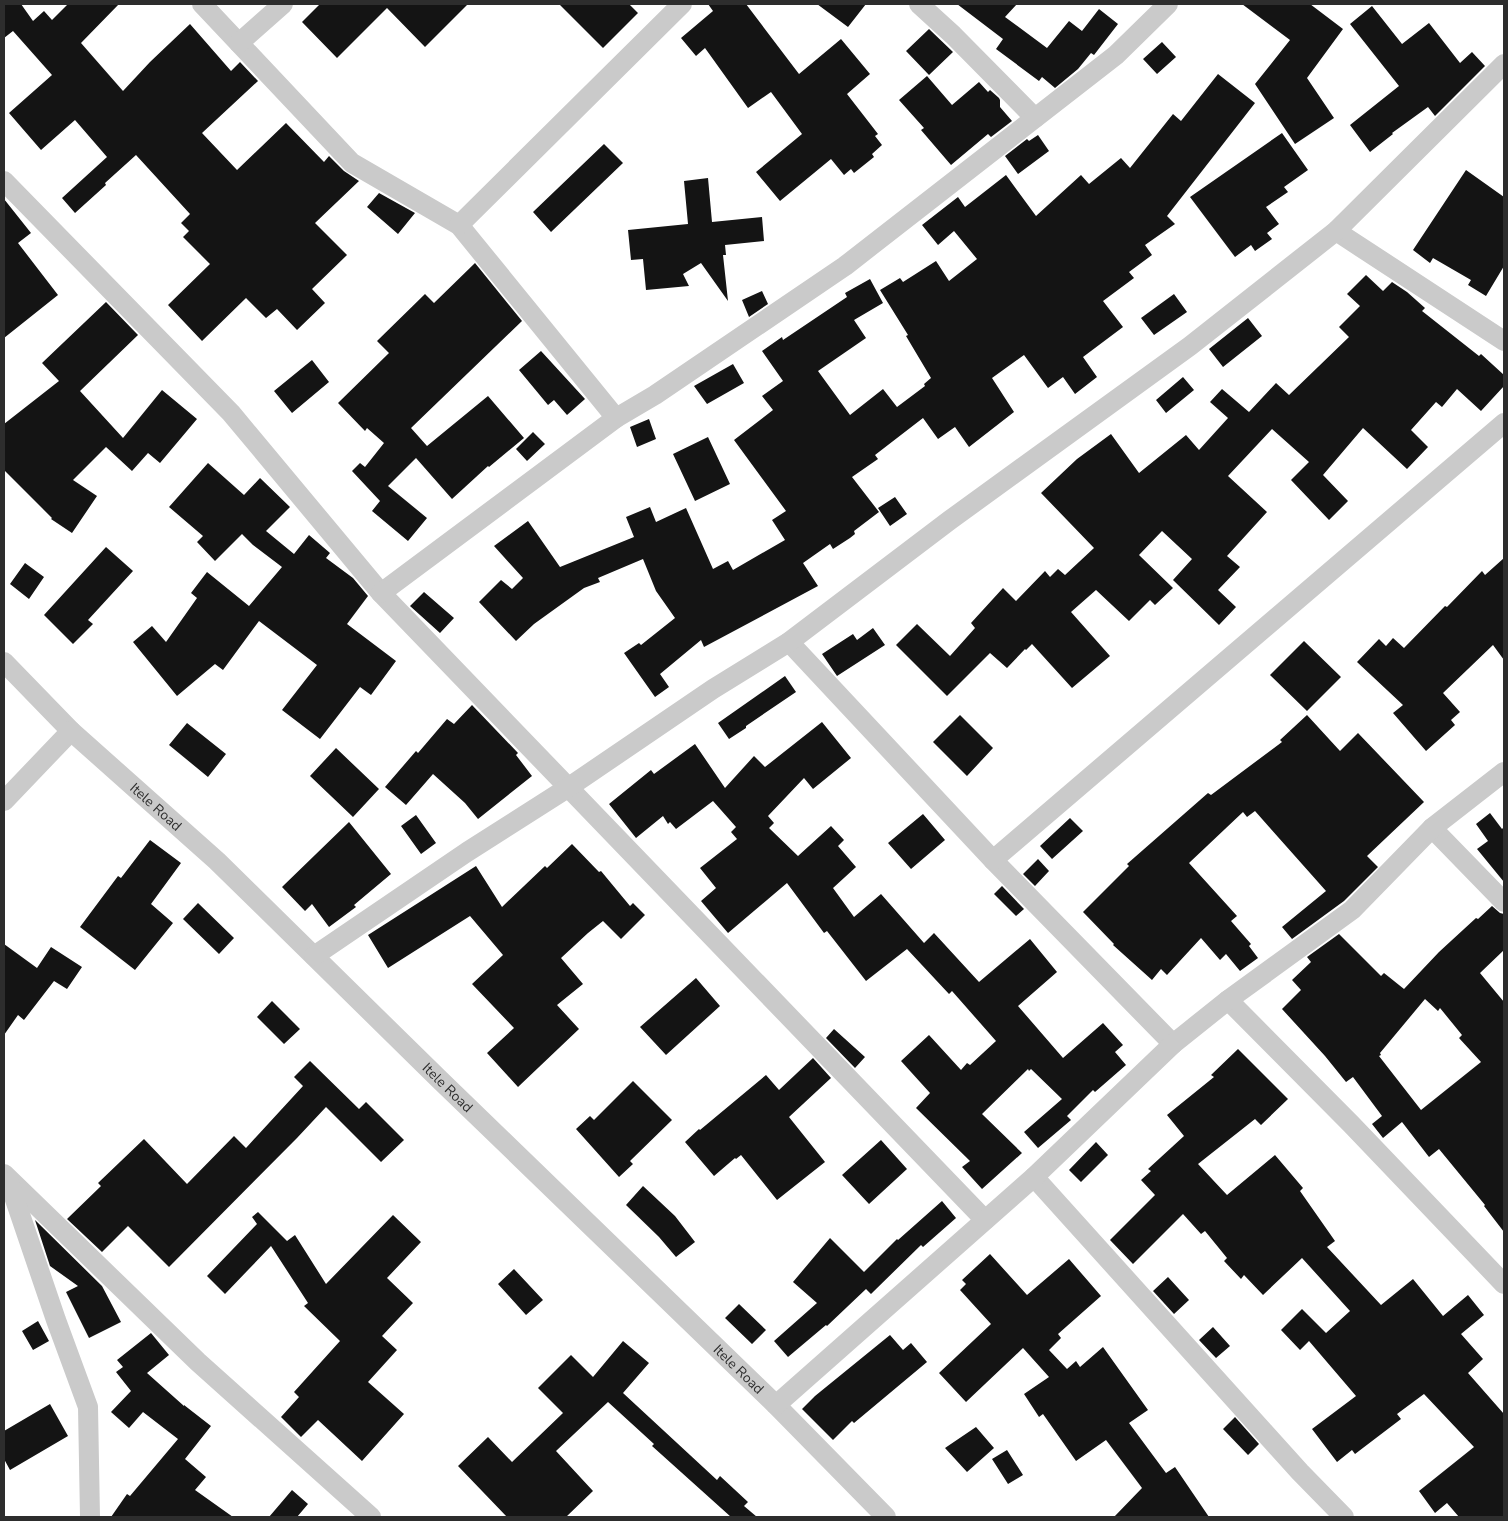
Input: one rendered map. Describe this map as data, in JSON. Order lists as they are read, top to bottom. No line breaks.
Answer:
{"streets":{"street":["Itele Road"]}}
